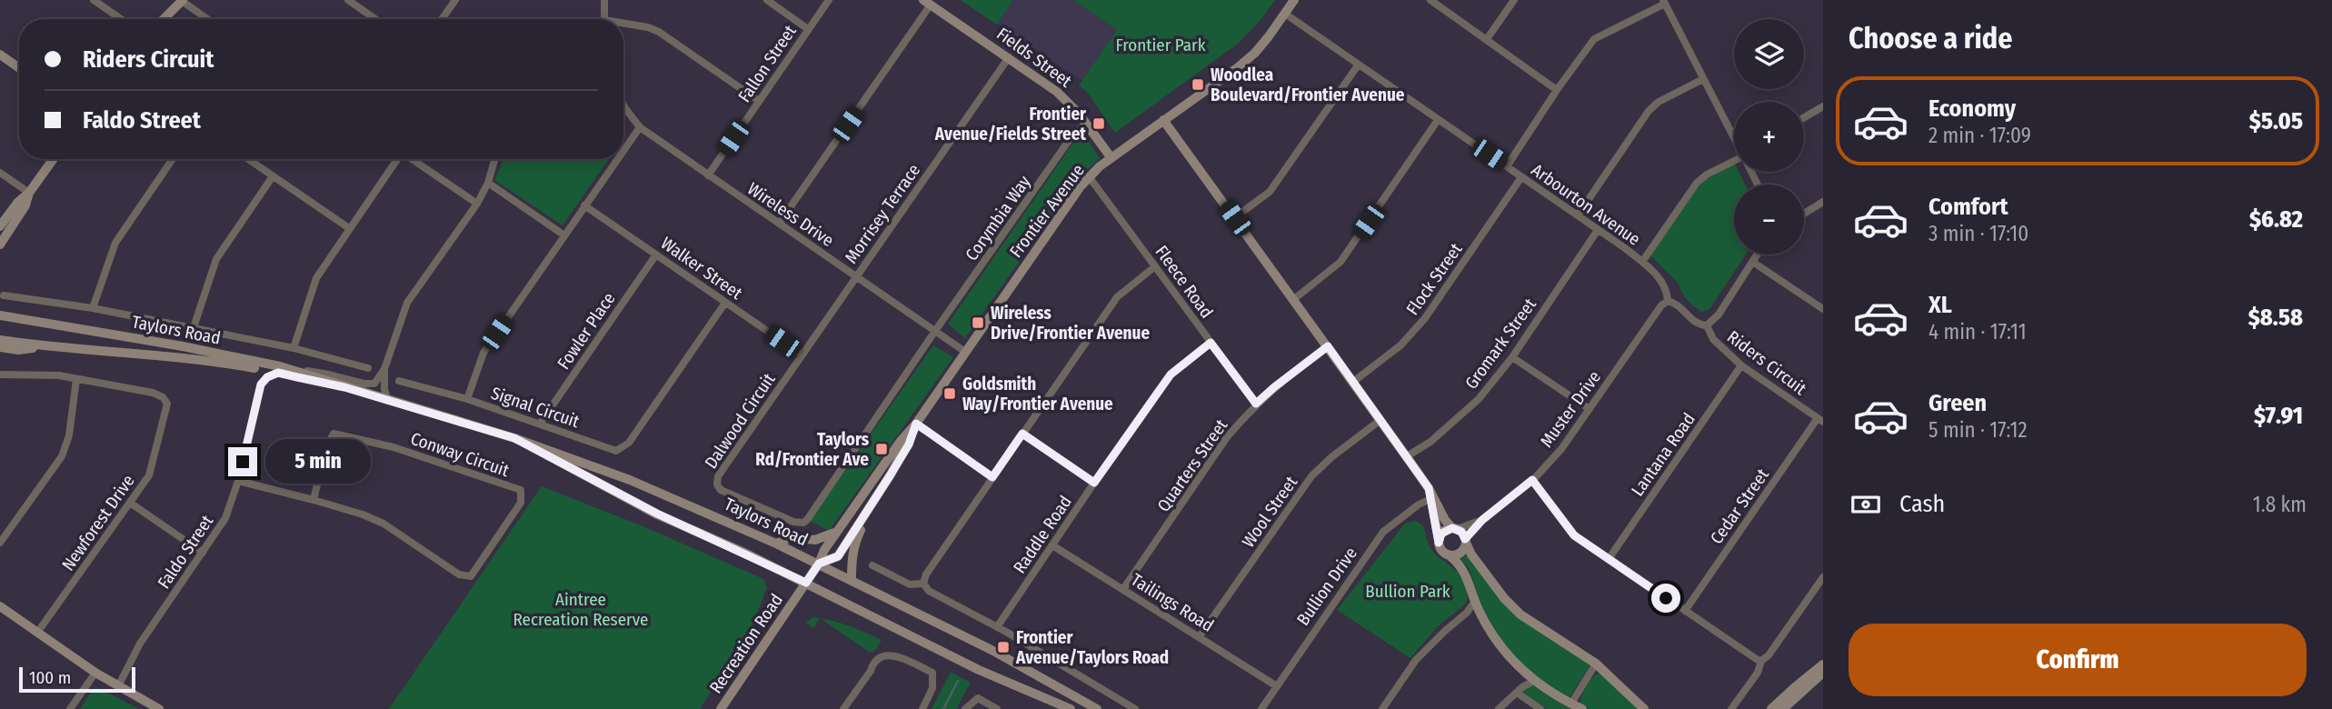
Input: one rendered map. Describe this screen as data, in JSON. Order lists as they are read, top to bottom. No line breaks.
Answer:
{"streets":{"street":["Fields Street","Fallon Street","Arbourton Avenue","Frontier Avenue","Morrisey Terrace","Wireless Drive","Corymbia Way","Walker Street","Flock Street","Fleece Road","Taylors Road","Fowler Place","Gromark Street","Riders Circuit","Signal Circuit","Muster Drive","Dalwood Circuit","Conway Circuit","Lantana Road","Quarters Street","Cedar Street","Wool Street","Newforest Drive","Raddle Road","Faldo Street","Bullion Drive","Tailings Road","Recreation Road"]},"crossings":[["Fields Street","Frontier Avenue"],["Fields Street","Morrisey Terrace"],["Fields Street","Corymbia Way"],["Fallon Street","Wireless Drive"],["Arbourton Avenue","Frontier Avenue"],["Arbourton Avenue","Flock Street"],["Arbourton Avenue","Gromark Street"],["Arbourton Avenue","Riders Circuit"],["Arbourton Avenue","Muster Drive"],["Frontier Avenue","Wireless Drive"],["Frontier Avenue","Fleece Road"],["Frontier Avenue","Taylors Road"],["Frontier Avenue","Recreation Road"],["Morrisey Terrace","Wireless Drive"],["Morrisey Terrace","Walker Street"],["Morrisey Terrace","Dalwood Circuit"],["Wireless Drive","Corymbia Way"],["Wireless Drive","Signal Circuit"],["Wireless Drive","Dalwood Circuit"],["Corymbia Way","Dalwood Circuit"],["Walker Street","Fowler Place"],["Walker Street","Signal Circuit"],["Walker Street","Dalwood Circuit"],["Fleece Road","Quarters Street"],["Fleece Road","Raddle Road"],["Taylors Road","Recreation Road"],["Fowler Place","Signal Circuit"],["Riders Circuit","Muster Drive"],["Riders Circuit","Lantana Road"],["Riders Circuit","Cedar Street"],["Conway Circuit","Faldo Street"],["Quarters Street","Tailings Road"],["Wool Street","Tailings Road"],["Raddle Road","Tailings Road"],["Bullion Drive","Tailings Road"]],"parks":["Frontier Park","Bullion Park","Aintree Recreation Reserve"],"places":{"transit":["Woodlea Boulevard/Frontier Avenue","Frontier Avenue/Fields Street","Wireless Drive/Frontier Avenue","Goldsmith Way/Frontier Avenue","Taylors Rd/Frontier Ave","Frontier Avenue/Taylors Road"]},"scale_bar":"100 m","page":{"heading":"Choose a ride","map_buttons":["+","−"],"banner":["Riders Circuit","Faldo Street"],"list":[{"name":"Economy","note":"2 min · 17:09","value":"$5.05"},{"name":"Comfort","note":"3 min · 17:10","value":"$6.82"},{"name":"XL","note":"4 min · 17:11","value":"$8.58"},{"name":"Green","note":"5 min · 17:12","value":"$7.91"}],"bubble":"5 min","pay":["Cash","1.8 km"],"buttons":"Confirm","scale":"100 m"}}
